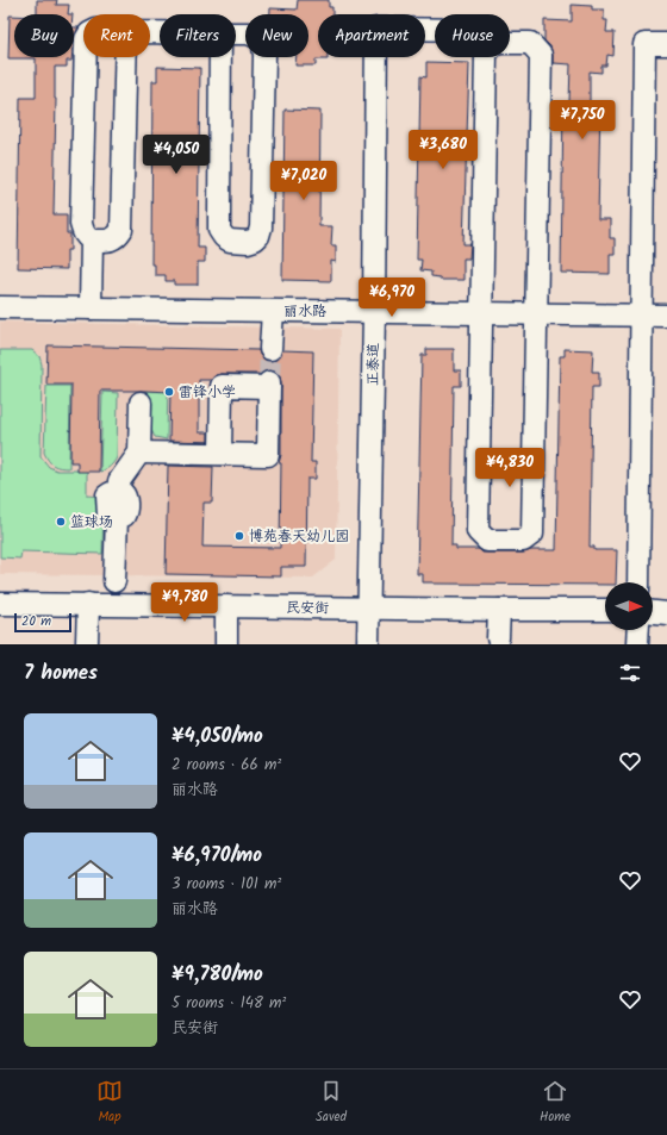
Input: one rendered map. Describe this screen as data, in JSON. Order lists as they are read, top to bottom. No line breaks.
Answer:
{"streets":{"street":["丽水路","正泰道","民安街"]},"crossings":[["丽水路","正泰道"],["正泰道","民安街"]],"places":["雷锋小学","篮球场","博苑春天幼儿园"],"scale_bar":"20 m","north":"right","page":{"chip":["Buy","Rent","Filters","New","Apartment","House"],"price":["¥7,750","¥3,680","¥4,050","¥7,020","¥6,970","¥4,830","¥9,780"],"scale":"20 m","heading":"7 homes","list":[{"name":"¥4,050/mo","note":"2 rooms · 66 m² · 丽水路"},{"name":"¥6,970/mo","note":"3 rooms · 101 m² · 丽水路"},{"name":"¥9,780/mo","note":"5 rooms · 148 m² · 民安街"}],"tabs":["Map","Saved","Home"]}}
